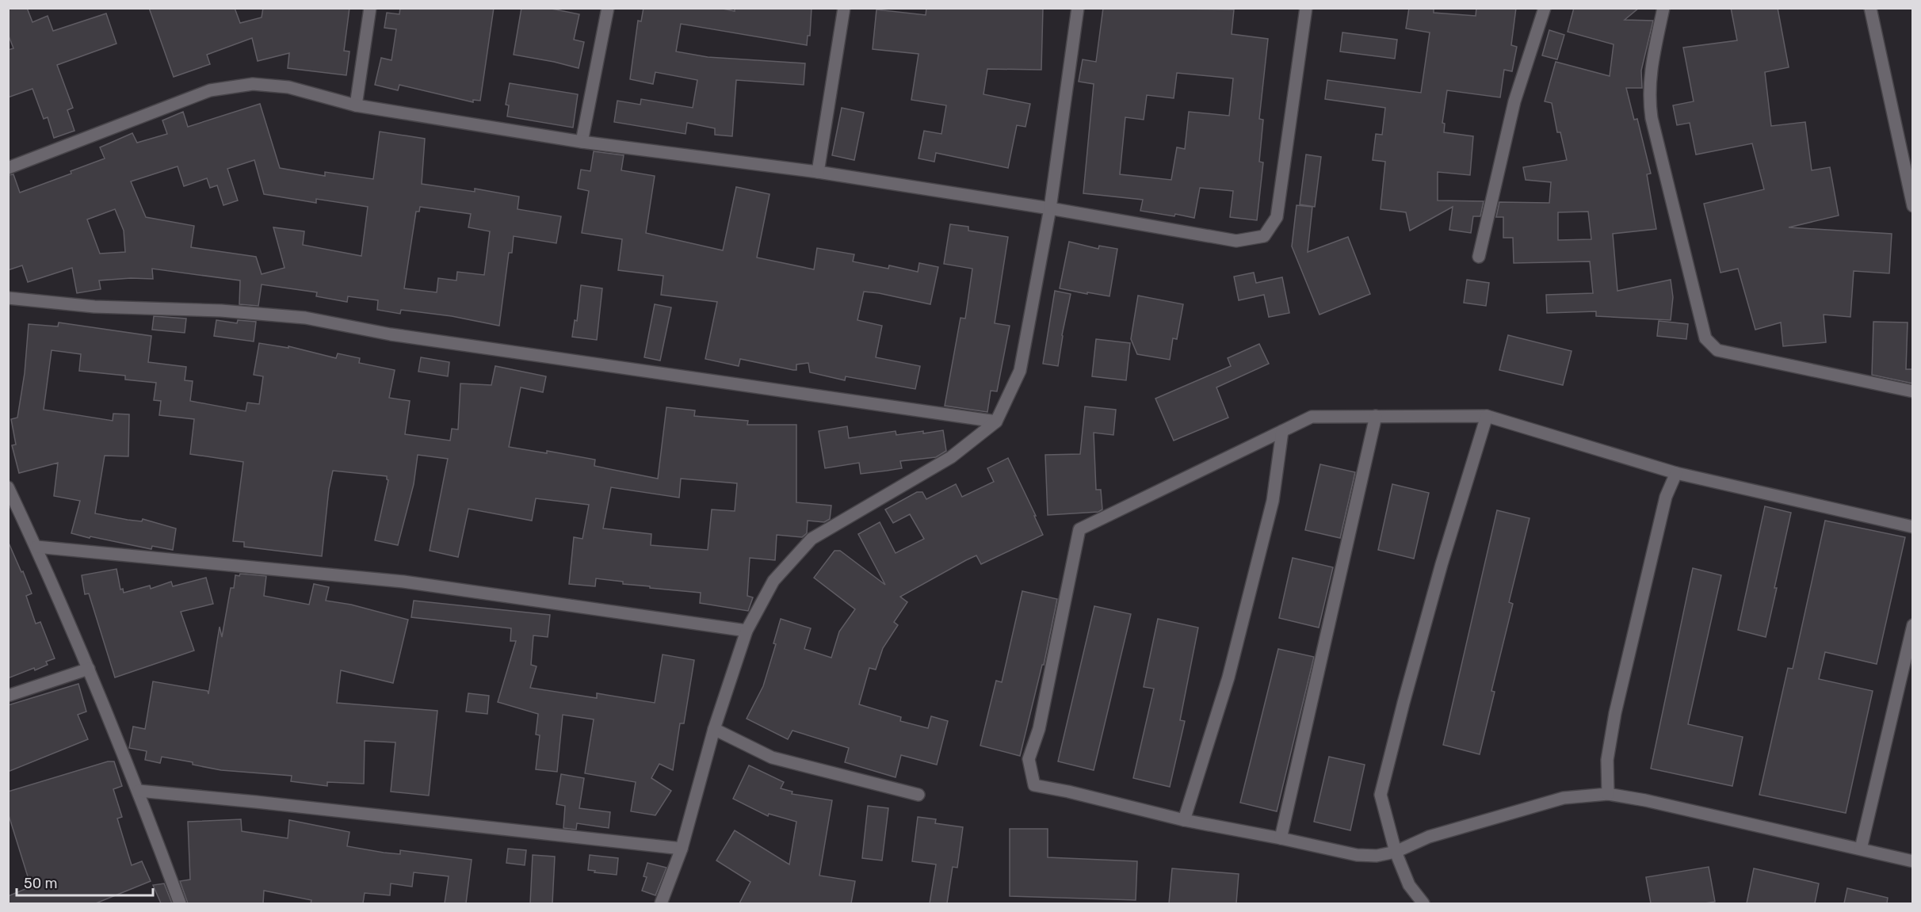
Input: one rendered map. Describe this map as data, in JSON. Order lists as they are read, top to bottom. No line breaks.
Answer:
{"scale_bar":"50 m"}
